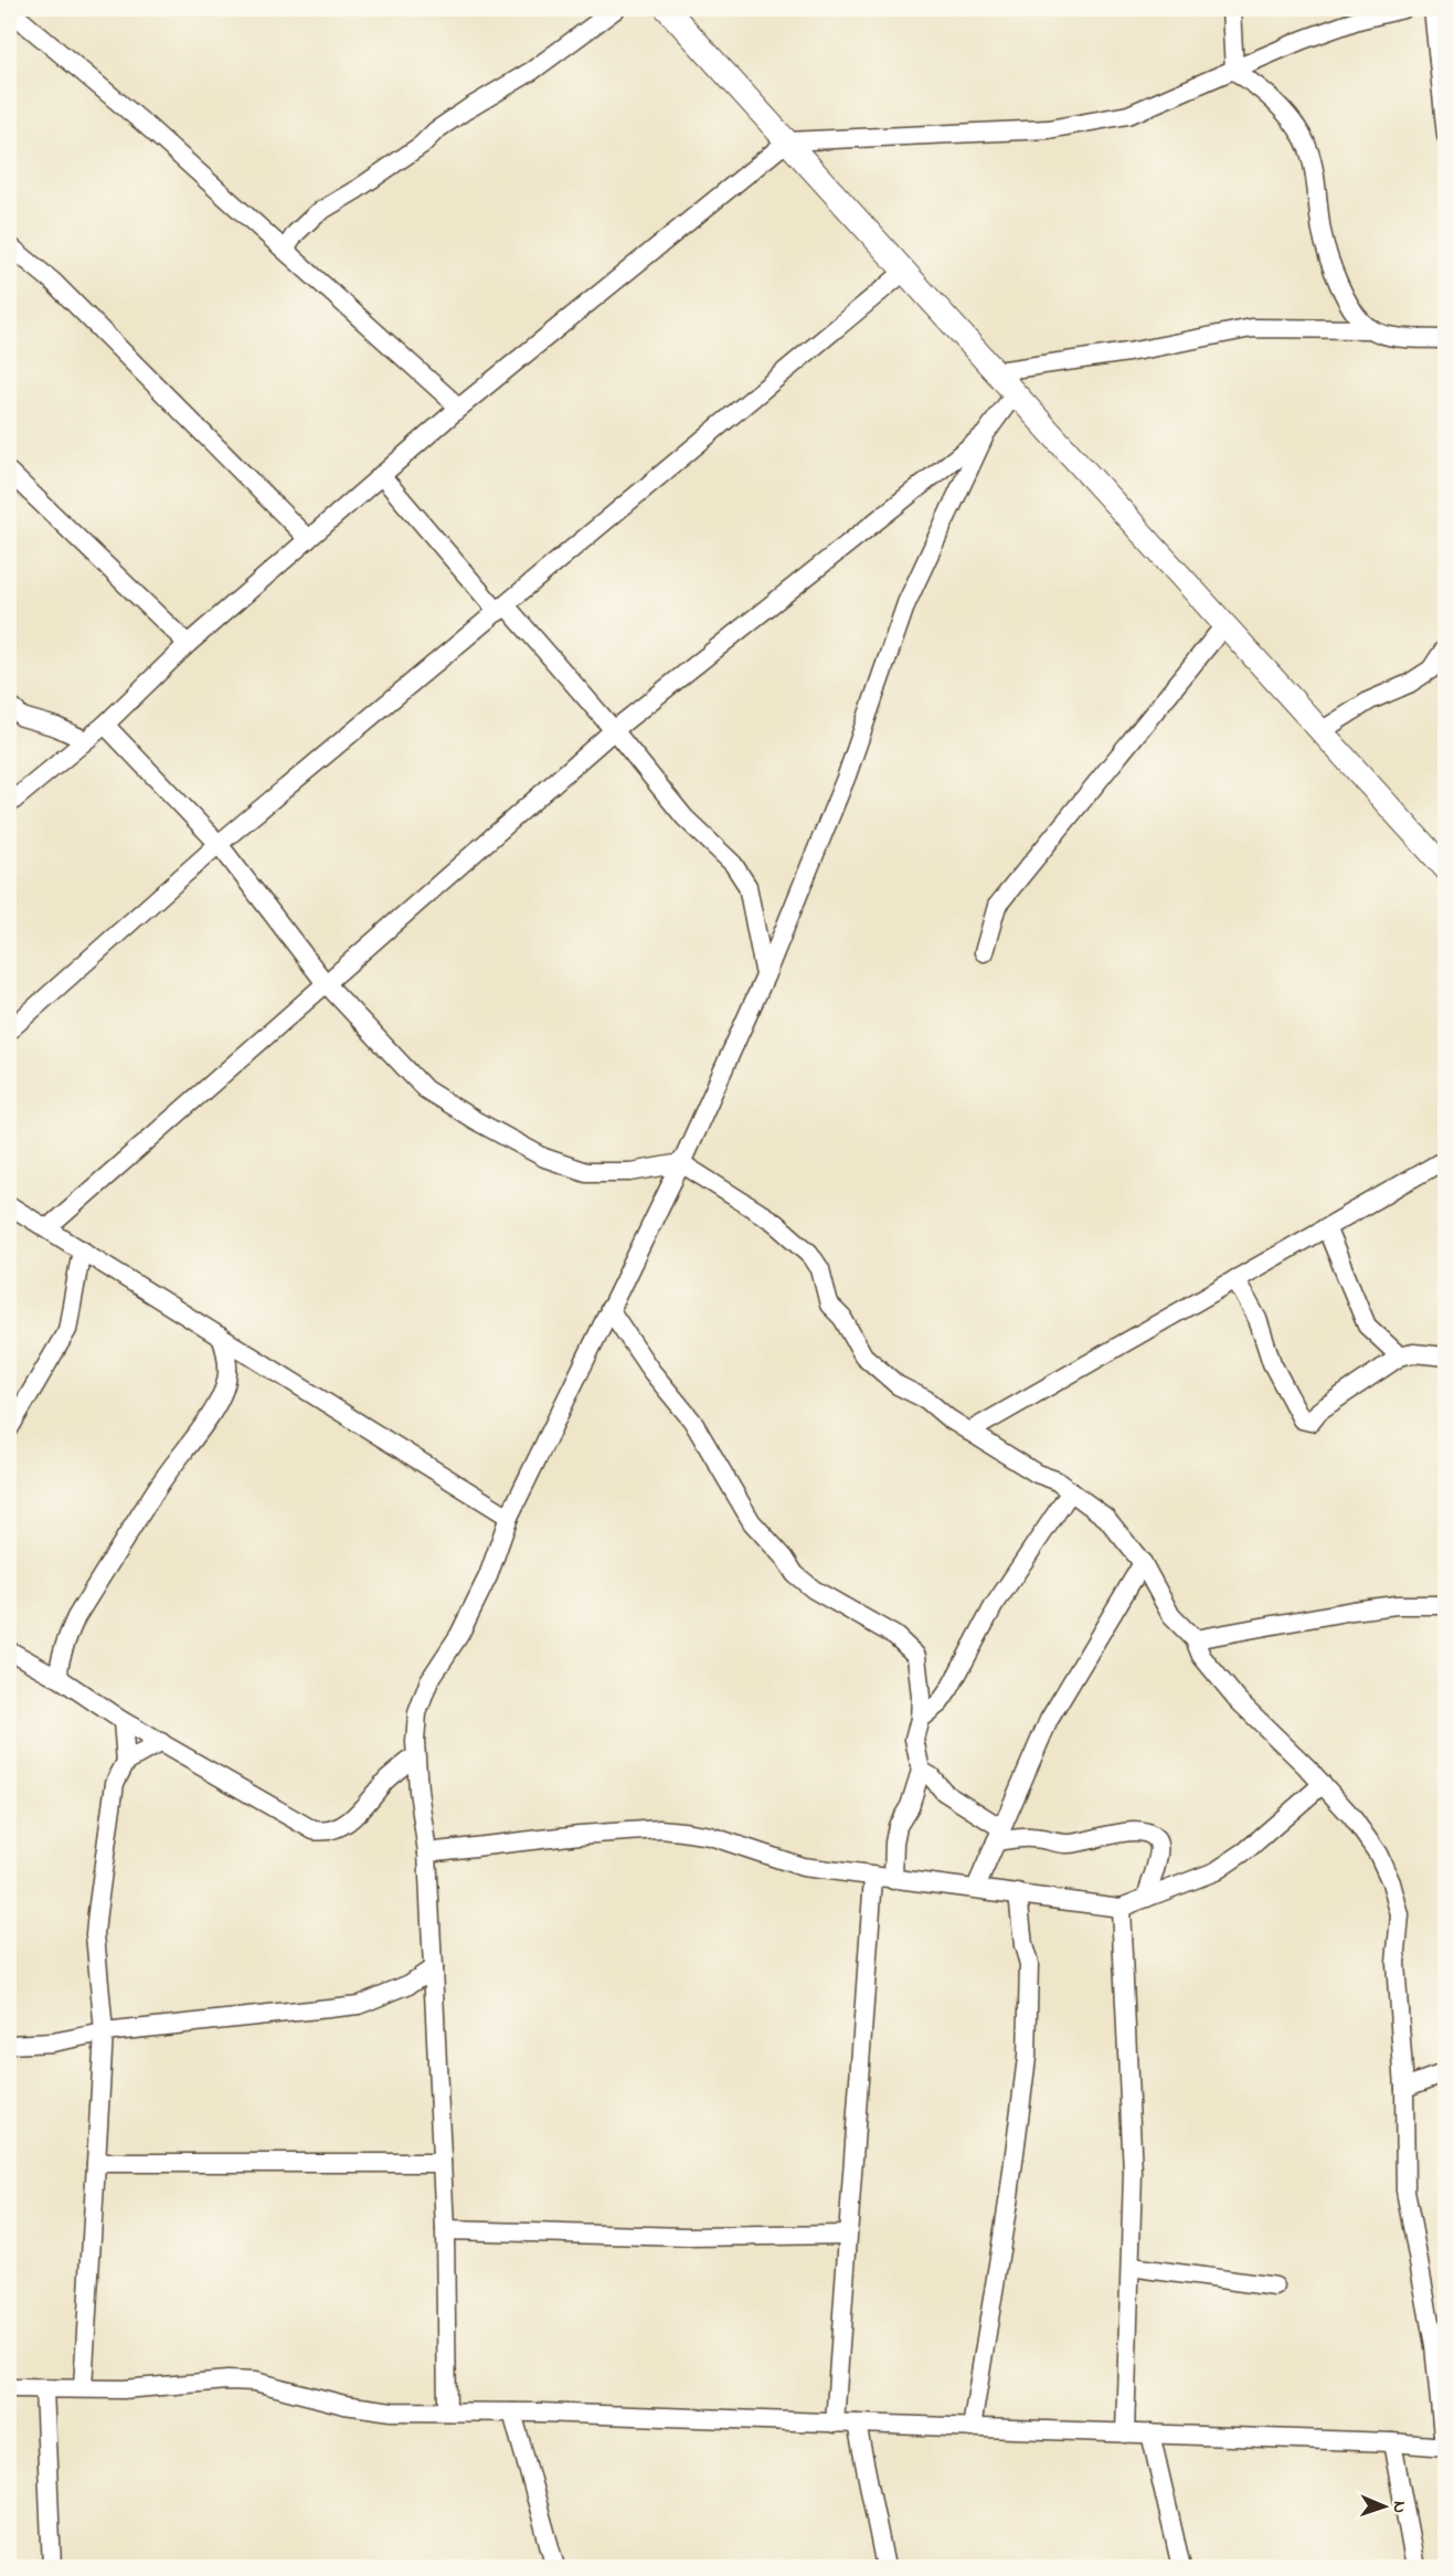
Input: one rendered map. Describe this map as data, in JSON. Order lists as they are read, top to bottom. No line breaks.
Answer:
{"north":"right"}
